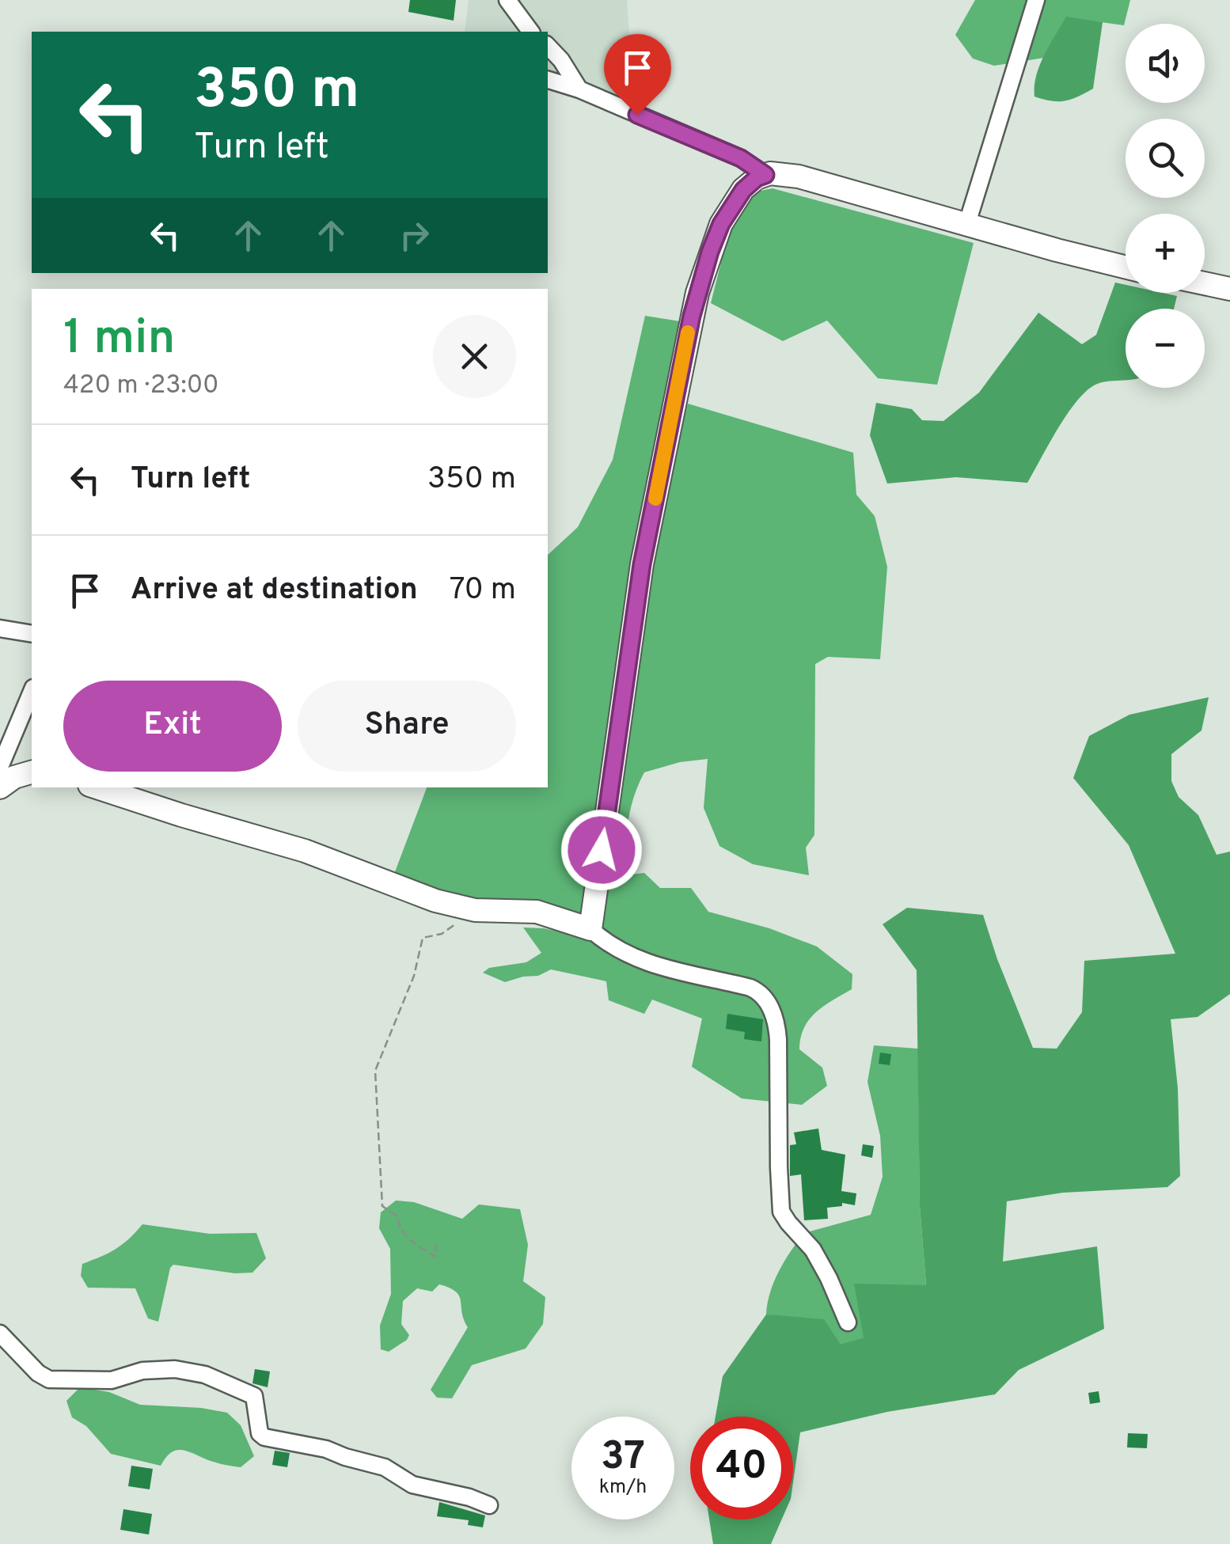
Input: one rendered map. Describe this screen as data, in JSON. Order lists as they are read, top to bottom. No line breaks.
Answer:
{"page":{"map_buttons":["+","−"],"turn":["350 m","Turn left"],"heading":["1 min","420 m · 23:00"],"list":[{"name":"Turn left","value":"350 m"},{"name":"Arrive at destination","value":"70 m"}],"buttons":["Exit","Share"],"speed":"37 km/h","limit":"40"}}
